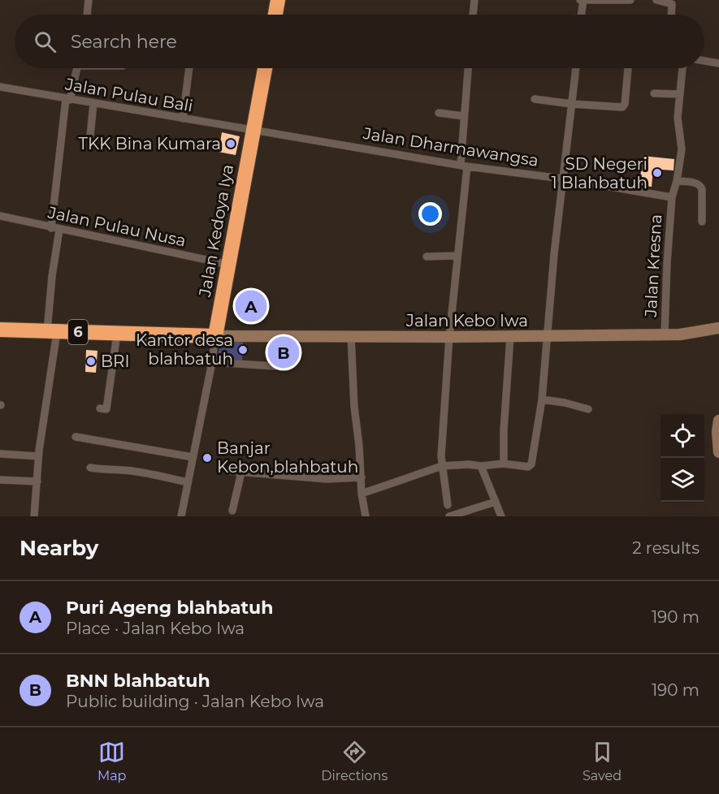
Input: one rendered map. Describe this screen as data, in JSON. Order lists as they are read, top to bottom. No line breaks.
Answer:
{"streets":{"highway":["Jalan Kedoya Iya","6"],"main road":["Jalan Kebo Iwa"],"street":["Jalan Pulau Bali","Jalan Dharmawangsa","Jalan Pulau Nusa","Jalan Kresna"]},"crossings":[["Jalan Pulau Bali","Jalan Dharmawangsa"],["Jalan Pulau Bali","Jalan Kedoya Iya"],["Jalan Dharmawangsa","Jalan Kedoya Iya"],["Jalan Dharmawangsa","Jalan Kresna"],["Jalan Pulau Nusa","Jalan Kedoya Iya"],["Jalan Kedoya Iya","Jalan Kebo Iwa"],["Jalan Kedoya Iya","6"],["Jalan Kresna","Jalan Kebo Iwa"],["Jalan Kebo Iwa","6"]],"places":["TKK Bina Kumara","SD Negeri 1 Blahbatuh","Kantor desa blahbatuh","BRI","Banjar Kebon,blahbatuh"],"page":{"search":"Search here","pins":["A","B"],"heading":["Nearby","2 results"],"list":[{"mark":"A","name":"Puri Ageng blahbatuh","note":"Place · Jalan Kebo Iwa","value":"190 m"},{"mark":"B","name":"BNN blahbatuh","note":"Public building · Jalan Kebo Iwa","value":"190 m"}],"nav":["Map","Directions","Saved"]}}
